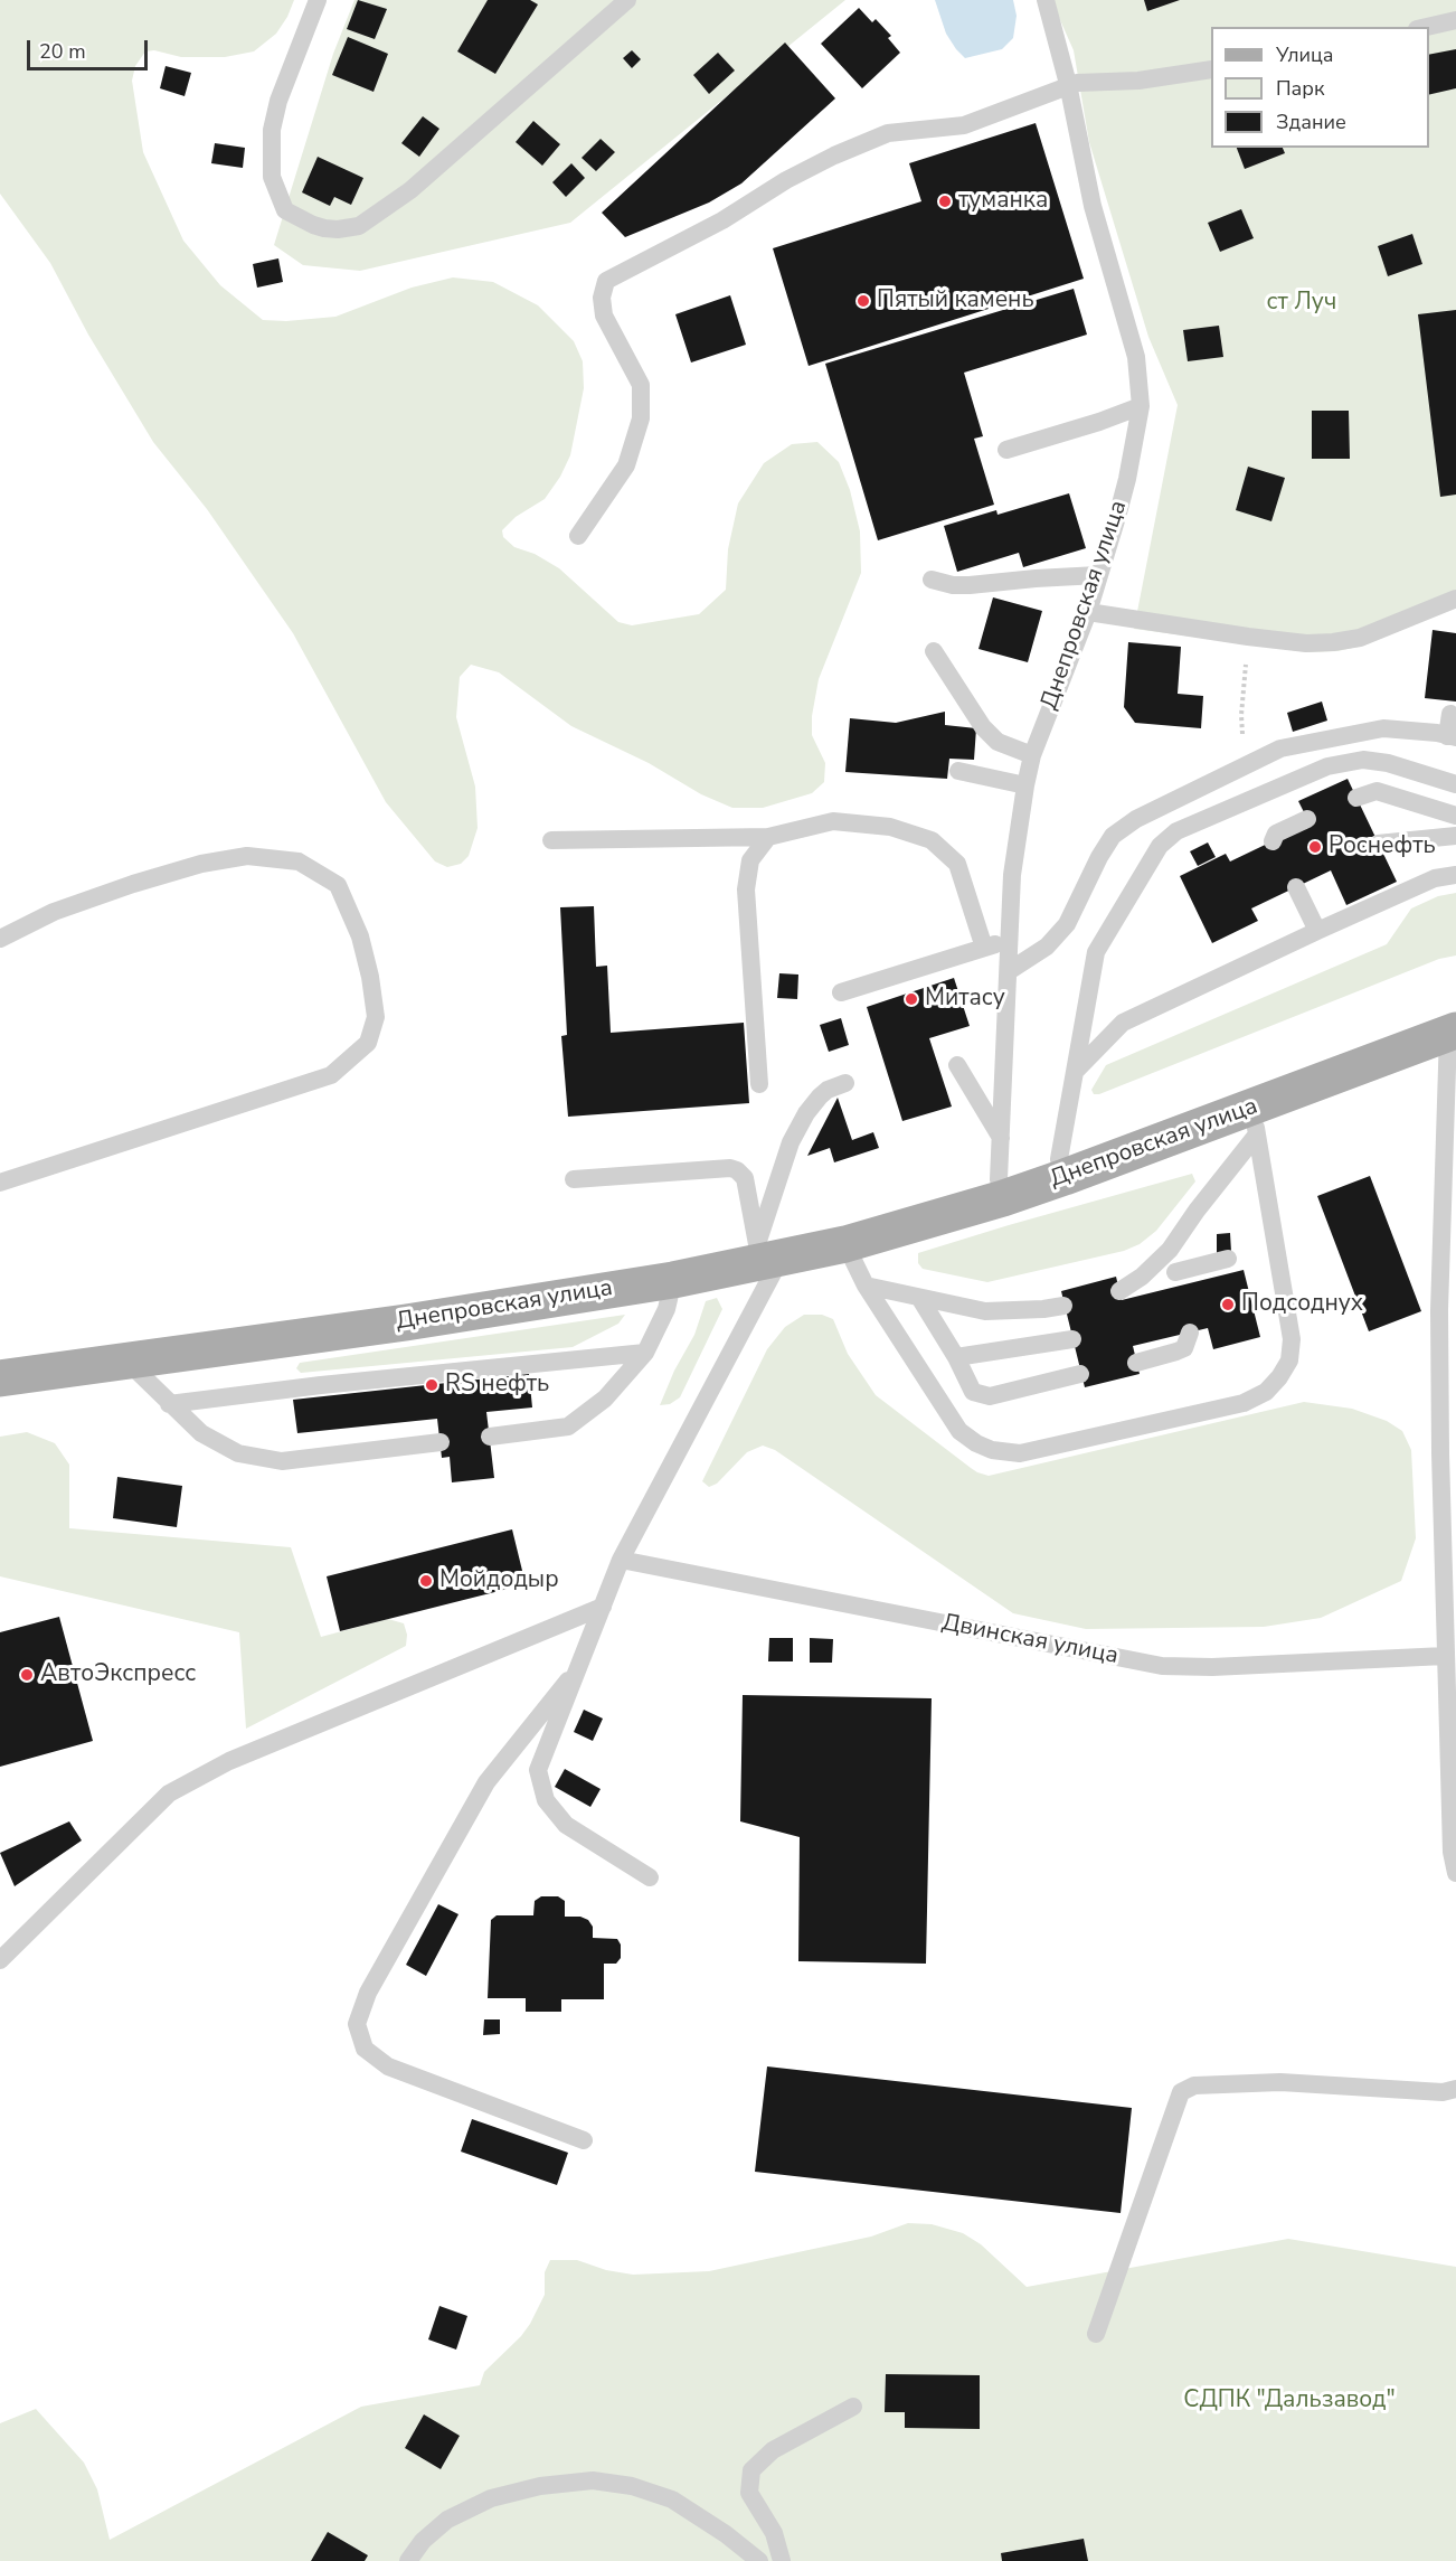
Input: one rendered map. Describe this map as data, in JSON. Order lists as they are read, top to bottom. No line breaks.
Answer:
{"streets":{"main road":["Днепровская улица"],"lane":["Двинская улица"]},"parks":["ст Луч","СДПК \"Дальзавод\""],"places":["туманка","Пятый камень","Роснефть","Митасу","Подсоднух","RS нефть","Мойдодыр","АвтоЭкспресс"],"legend":["Улица","Парк","Здание"],"scale_bar":"20 m"}
